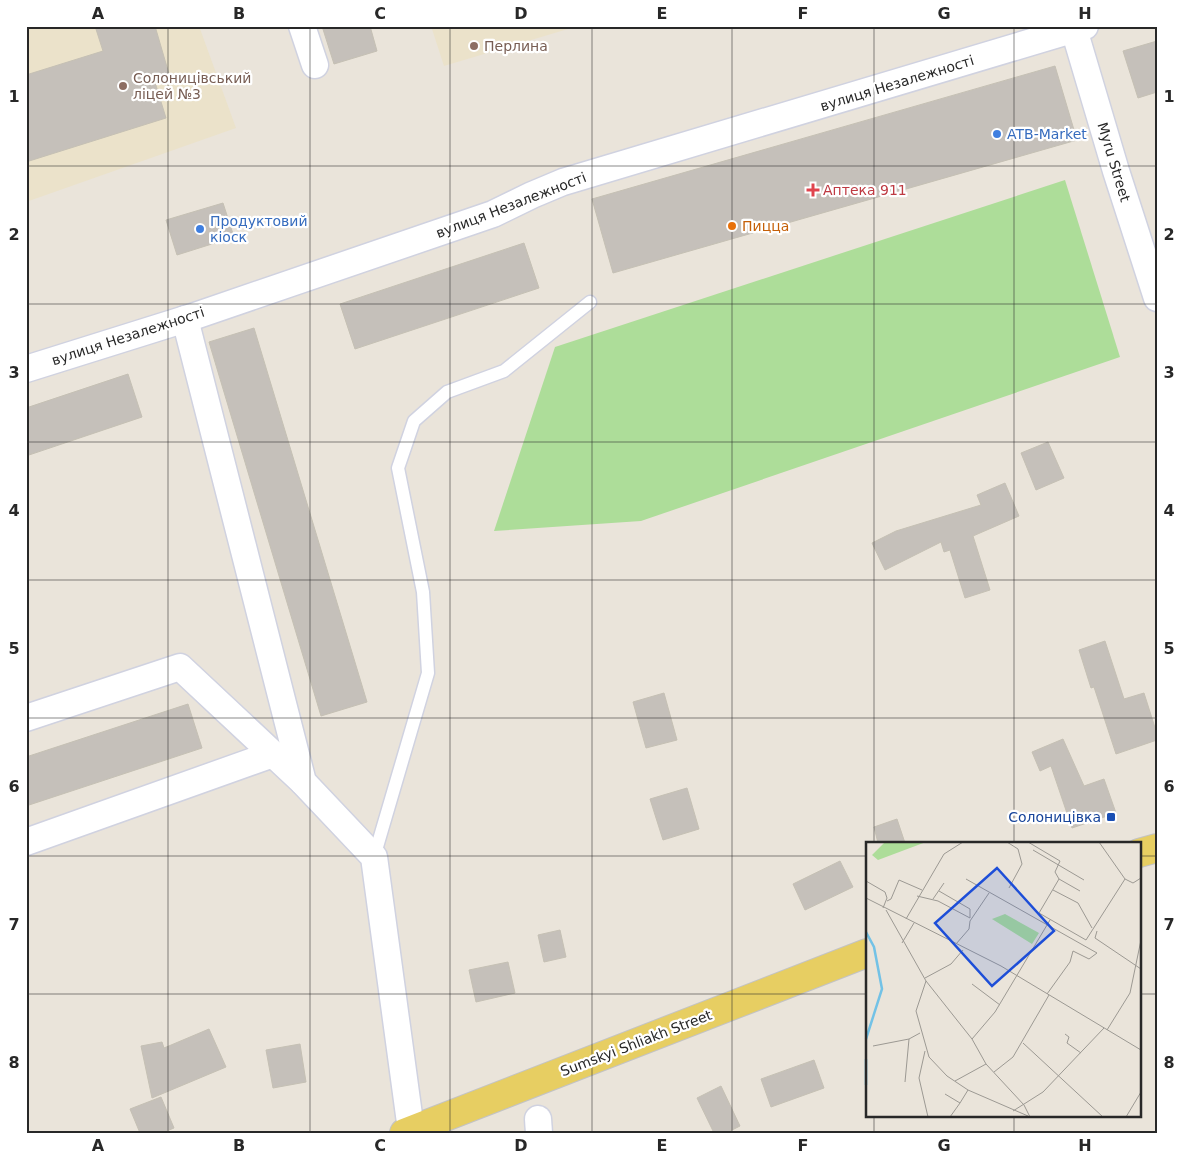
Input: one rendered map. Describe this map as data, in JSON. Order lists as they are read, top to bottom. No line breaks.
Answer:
{"streets":{"main road":["Sumskyi Shliakh Street"],"street":["вулиця Незалежності","Myru Street"]},"crossings":[["вулиця Незалежності","Myru Street"]],"places":{"other":["Перлина","Солоницівський ліцей №3","ATB-Market","Пицца","Продуктовий кіоск"],"health":["Аптека 911"],"transit":["Солоницівка"]},"grid":{"columns":["A","B","C","D","E","F","G","H"],"rows":["1","2","3","4","5","6","7","8"]}}
